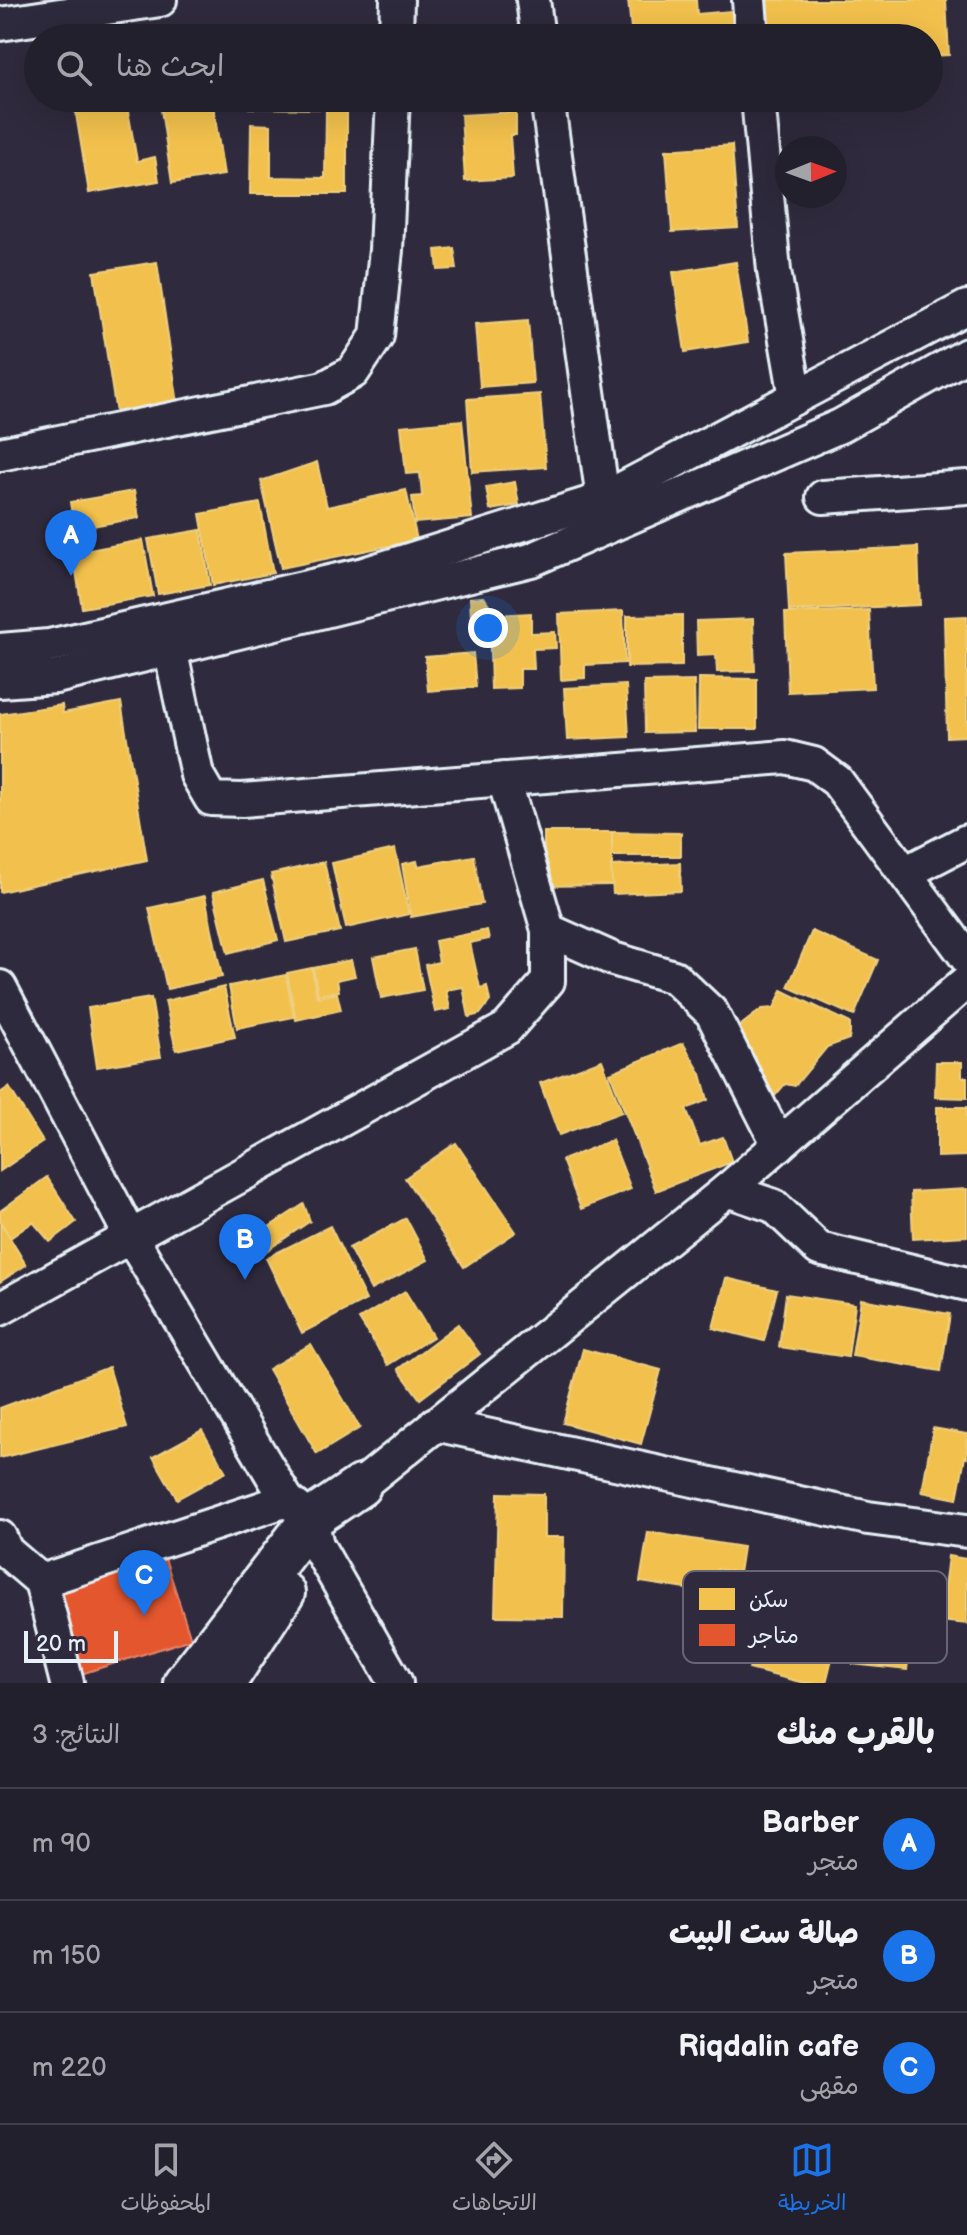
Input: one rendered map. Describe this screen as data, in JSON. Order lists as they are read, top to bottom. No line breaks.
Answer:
{"legend":["سكن","متاجر"],"scale_bar":"20 m","north":"right","page":{"search":"ابحث هنا","pins":["A","B","C"],"scale":"20 m","heading":["بالقرب منك","النتائج: 3"],"list":[{"mark":"A","name":"Barber","note":"متجر","value":"90 m"},{"mark":"B","name":"صالة ست البيت","note":"متجر","value":"150 m"},{"mark":"C","name":"Riqdalin cafe","note":"مقهى","value":"220 m"}],"nav":["الخريطة","الاتجاهات","المحفوظات"]}}
